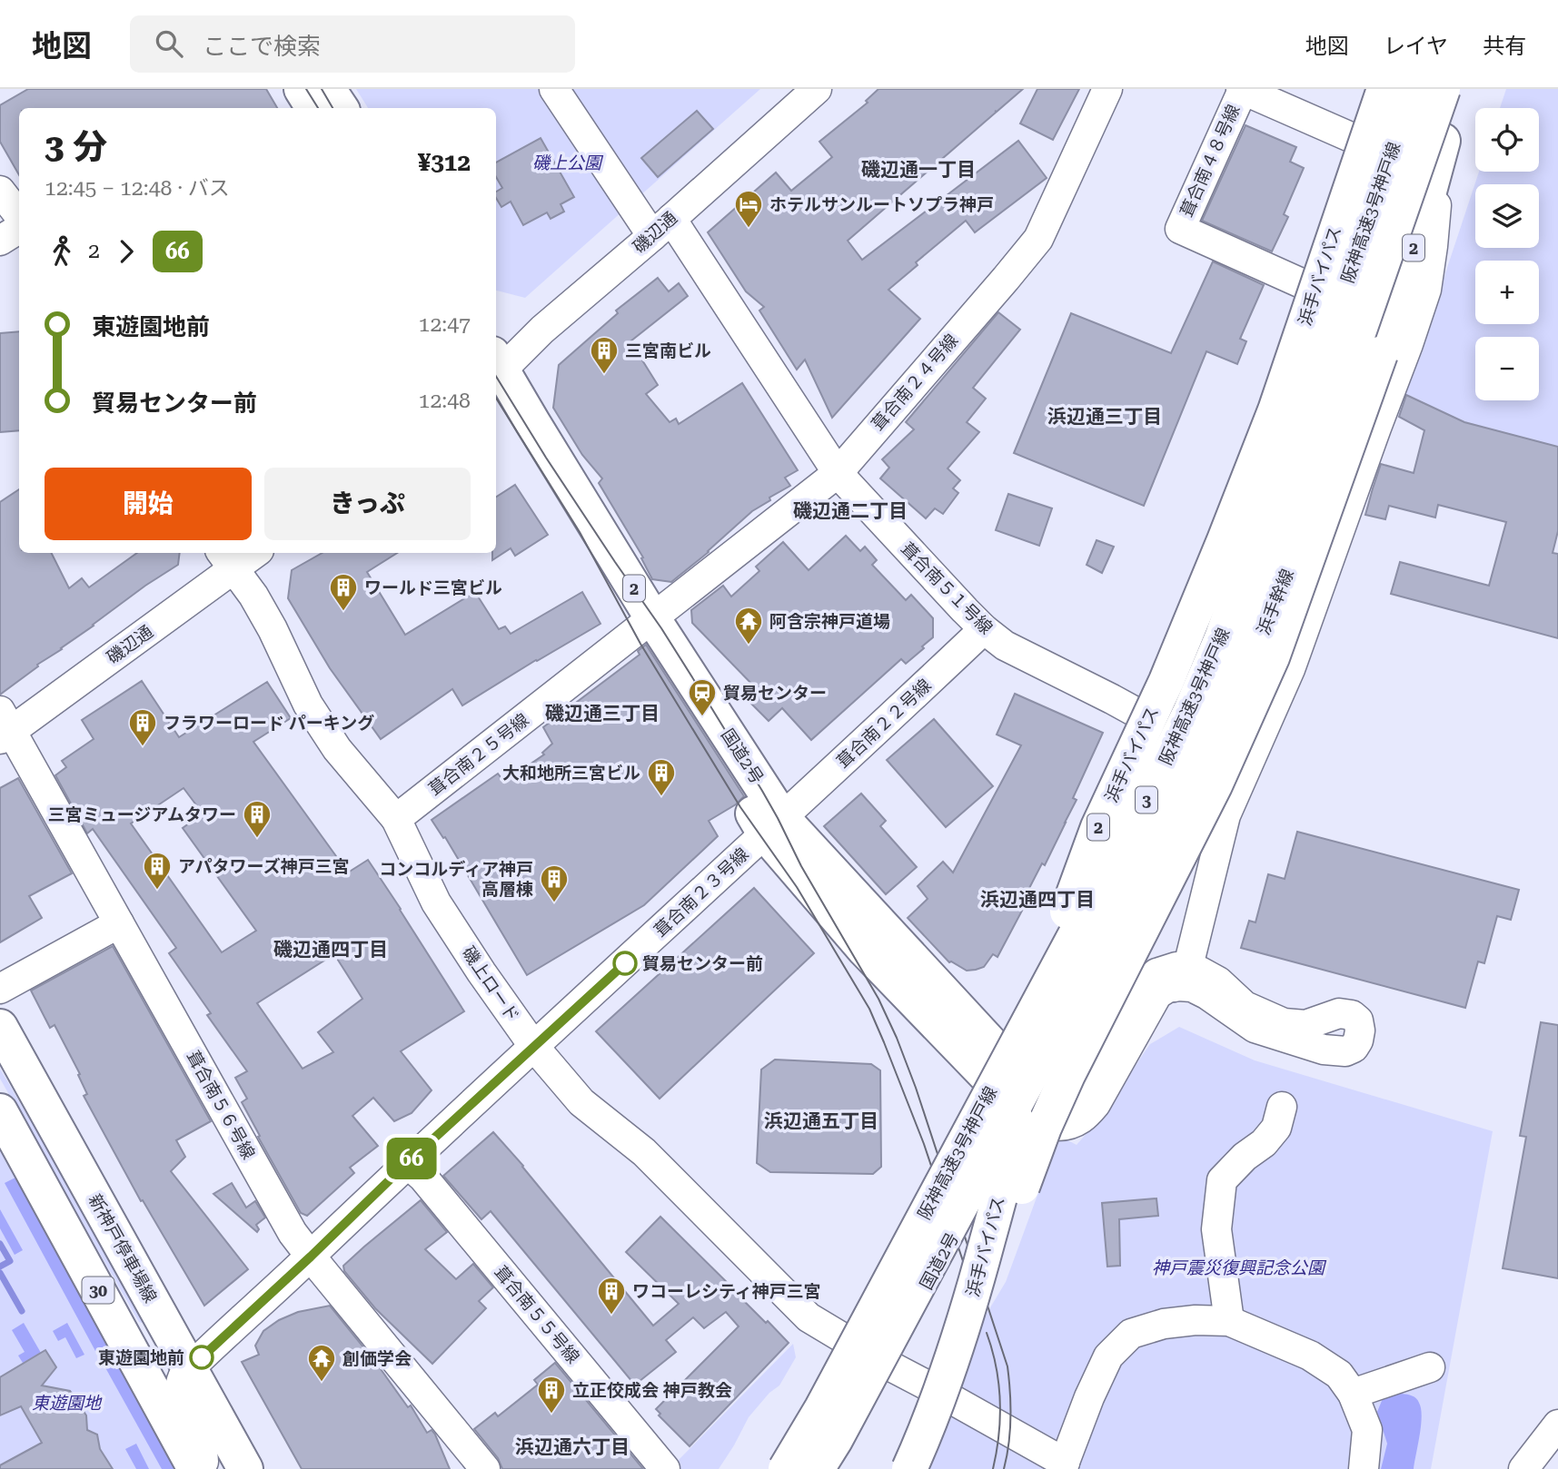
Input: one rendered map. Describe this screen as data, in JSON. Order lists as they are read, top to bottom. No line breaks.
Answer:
{"streets":{"main road":["阪神高速3号神戸線","2","浜手バイパス","浜手幹線","国道2号","3","新神戸停車場線","30"],"street":["葺合南４８号線","磯辺通","葺合南２４号線","葺合南５１号線","葺合南２２号線","葺合南２５号線","葺合南２３号線","磯上ロード","葺合南５６号線","葺合南５５号線"]},"crossings":[["阪神高速3号神戸線","国道2号"],["磯辺通","葺合南５１号線"],["磯辺通","磯上ロード"],["磯辺通","葺合南５６号線"],["浜手バイパス","浜手幹線"],["葺合南２４号線","葺合南５１号線"],["葺合南２４号線","葺合南２５号線"],["葺合南２４号線","国道2号"],["葺合南５１号線","浜手幹線"],["葺合南５１号線","葺合南２２号線"],["浜手幹線","国道2号"],["葺合南２２号線","国道2号"],["葺合南２２号線","葺合南２３号線"],["葺合南２５号線","国道2号"],["葺合南２５号線","磯上ロード"],["国道2号","葺合南２３号線"],["国道2号","磯上ロード"],["葺合南２３号線","磯上ロード"],["葺合南２３号線","葺合南５６号線"],["葺合南２３号線","新神戸停車場線"],["葺合南２３号線","葺合南５５号線"]],"districts":["磯辺通一丁目","浜辺通三丁目","磯辺通二丁目","磯辺通三丁目","浜辺通四丁目","磯辺通四丁目","浜辺通五丁目","浜辺通六丁目"],"parks":["磯上公園","神戸震災復興記念公園","東遊園地"],"places":{"hotel":["ホテルサンルートソプラ神戸"],"building":["三宮南ビル","ワールド三宮ビル","フラワーロード パーキング","大和地所三宮ビル","三宮ミュージアムタワー","アパタワーズ神戸三宮","コンコルディア神戸 高層棟","ワコーレシティ神戸三宮","立正佼成会 神戸教会"],"temple":["阿含宗神戸道場","創価学会"],"station":["貿易センター"],"other":["貿易センター前","東遊園地前"]},"lines":["bus line 66"],"page":{"header":"地図","search":"ここで検索","nav":["地図","レイヤ","共有"],"on_map":"66","map_buttons":["+","−"],"heading":["3 分","12:45 – 12:48 · バス","¥312"],"legs":["2","66"],"list":[{"name":"東遊園地前","value":"12:47"},{"name":"貿易センター前","value":"12:48"}],"buttons":["開始","きっぷ"]}}
